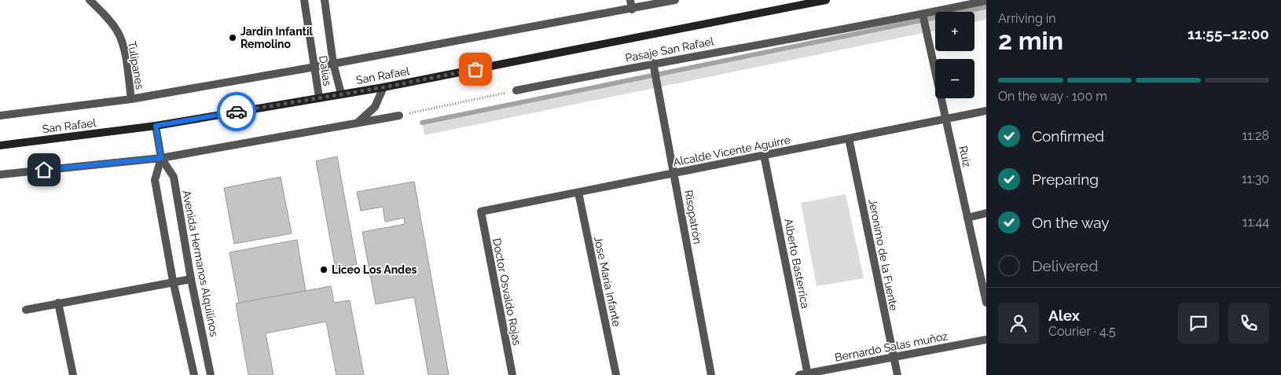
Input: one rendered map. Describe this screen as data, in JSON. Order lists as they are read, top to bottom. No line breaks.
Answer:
{"streets":{"main road":["San Rafael"],"street":["Pasaje San Rafael","Tulipanes","Dalias","Alcalde Vicente Aguirre","Ruiz","Risopatrón","Jeronimo de la Fuente","Avenida Hermanos Alquilinos","Alberto Basterrica","Jose Maria Infante","Doctor Osvaldo Rojas","Bernardo Salas muñoz"]},"crossings":[["Pasaje San Rafael","Ruiz"],["Pasaje San Rafael","Risopatrón"],["Tulipanes","San Rafael"],["Dalias","San Rafael"],["San Rafael","Avenida Hermanos Alquilinos"],["Alcalde Vicente Aguirre","Ruiz"],["Alcalde Vicente Aguirre","Risopatrón"],["Alcalde Vicente Aguirre","Jeronimo de la Fuente"],["Alcalde Vicente Aguirre","Alberto Basterrica"],["Alcalde Vicente Aguirre","Jose Maria Infante"],["Alcalde Vicente Aguirre","Doctor Osvaldo Rojas"],["Jeronimo de la Fuente","Bernardo Salas muñoz"],["Alberto Basterrica","Bernardo Salas muñoz"]],"places":["Jardín Infantil Remolino","Liceo Los Andes"],"page":{"heading":["2 min","Arriving in","11:55–12:00"],"panel":["Alex","Courier · 4.5"],"map_buttons":["+","−"],"bar":"On the way · 100 m","list":[["Confirmed","11:28"],["Preparing","11:30"],["On the way","11:44"],"Delivered"]}}
